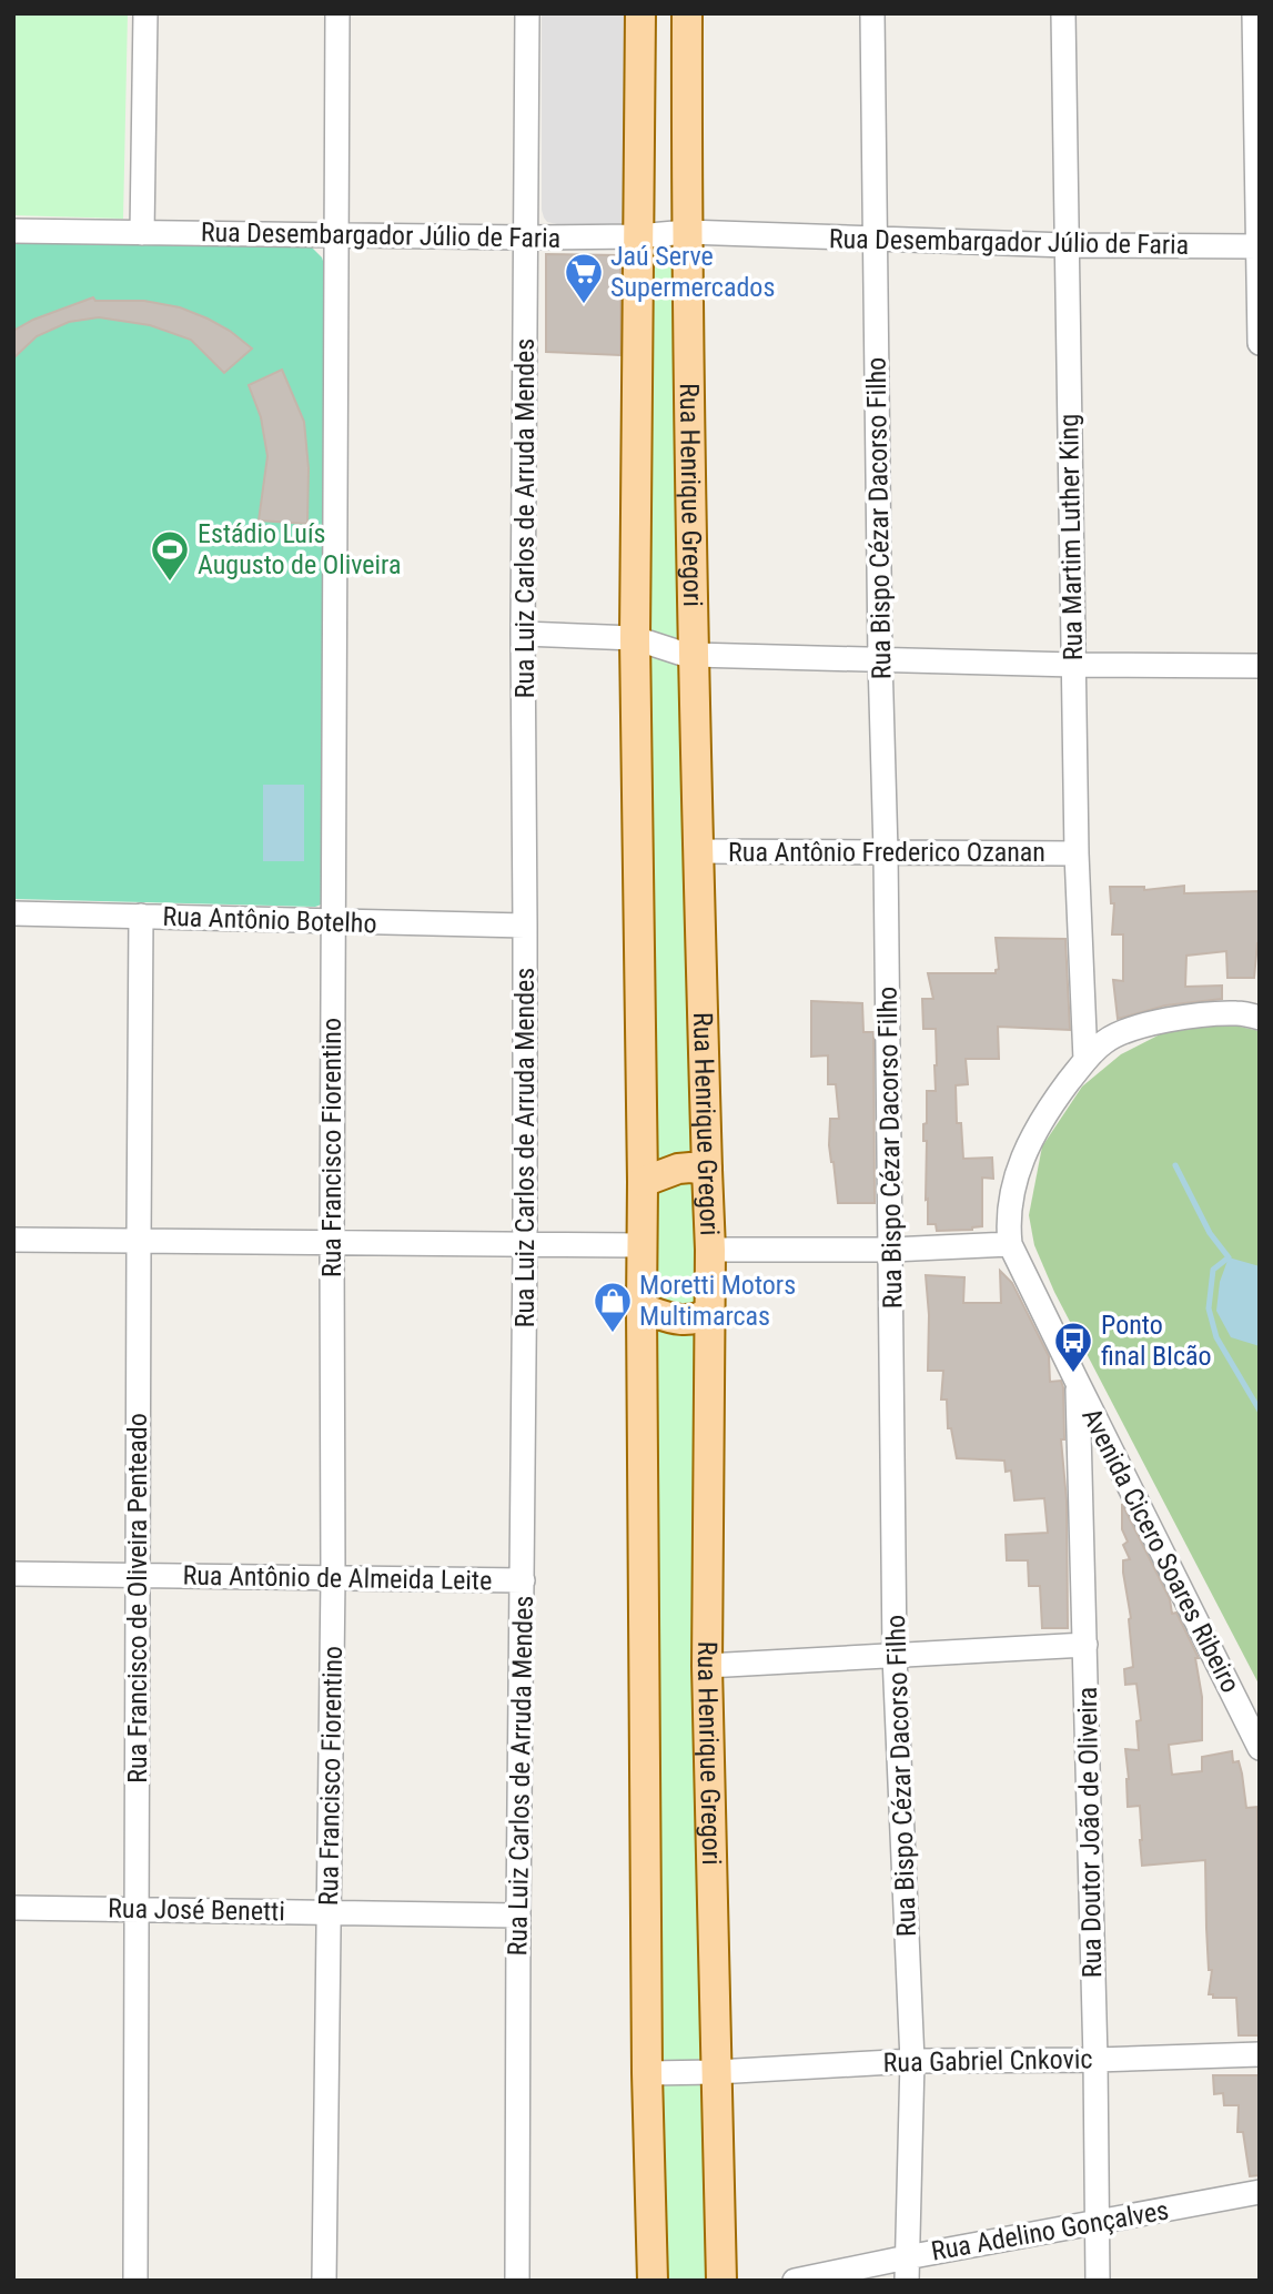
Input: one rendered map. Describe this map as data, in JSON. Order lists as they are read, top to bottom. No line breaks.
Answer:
{"streets":{"main road":["Rua Henrique Gregori"],"street":["Rua Desembargador Júlio de Faria","Rua Luiz Carlos de Arruda Mendes","Rua Bispo Cézar Dacorso Filho","Rua Martim Luther King","Rua Antônio Frederico Ozanan","Rua Antônio Botelho","Rua Francisco Fiorentino","Avenida Cicero Soares Ribeiro","Rua Antônio de Almeida Leite","Rua Francisco de Oliveira Penteado","Rua Doutor João de Oliveira","Rua José Benetti","Rua Gabriel Cnkovic","Rua Adelino Gonçalves"]},"crossings":[["Rua Desembargador Júlio de Faria","Rua Henrique Gregori"],["Rua Desembargador Júlio de Faria","Rua Luiz Carlos de Arruda Mendes"],["Rua Desembargador Júlio de Faria","Rua Bispo Cézar Dacorso Filho"],["Rua Desembargador Júlio de Faria","Rua Martim Luther King"],["Rua Desembargador Júlio de Faria","Rua Francisco Fiorentino"],["Rua Henrique Gregori","Rua Antônio Frederico Ozanan"],["Rua Henrique Gregori","Rua Gabriel Cnkovic"],["Rua Luiz Carlos de Arruda Mendes","Rua Antônio Botelho"],["Rua Luiz Carlos de Arruda Mendes","Rua Antônio de Almeida Leite"],["Rua Luiz Carlos de Arruda Mendes","Rua José Benetti"],["Rua Bispo Cézar Dacorso Filho","Rua Antônio Frederico Ozanan"],["Rua Bispo Cézar Dacorso Filho","Rua Gabriel Cnkovic"],["Rua Bispo Cézar Dacorso Filho","Rua Adelino Gonçalves"],["Rua Martim Luther King","Rua Antônio Frederico Ozanan"],["Rua Martim Luther King","Avenida Cicero Soares Ribeiro"],["Rua Antônio Botelho","Rua Francisco Fiorentino"],["Rua Antônio Botelho","Rua Francisco de Oliveira Penteado"],["Rua Francisco Fiorentino","Rua Antônio de Almeida Leite"],["Rua Francisco Fiorentino","Rua José Benetti"],["Avenida Cicero Soares Ribeiro","Rua Doutor João de Oliveira"],["Rua Antônio de Almeida Leite","Rua Francisco de Oliveira Penteado"],["Rua Francisco de Oliveira Penteado","Rua José Benetti"],["Rua Doutor João de Oliveira","Rua Gabriel Cnkovic"],["Rua Doutor João de Oliveira","Rua Adelino Gonçalves"]],"places":{"supermarket":["Jaú Serve Supermercados"],"sports":["Estádio Luís Augusto de Oliveira"],"shop":["Moretti Motors Multimarcas"],"bus stop":["Ponto final BIcão"]}}
